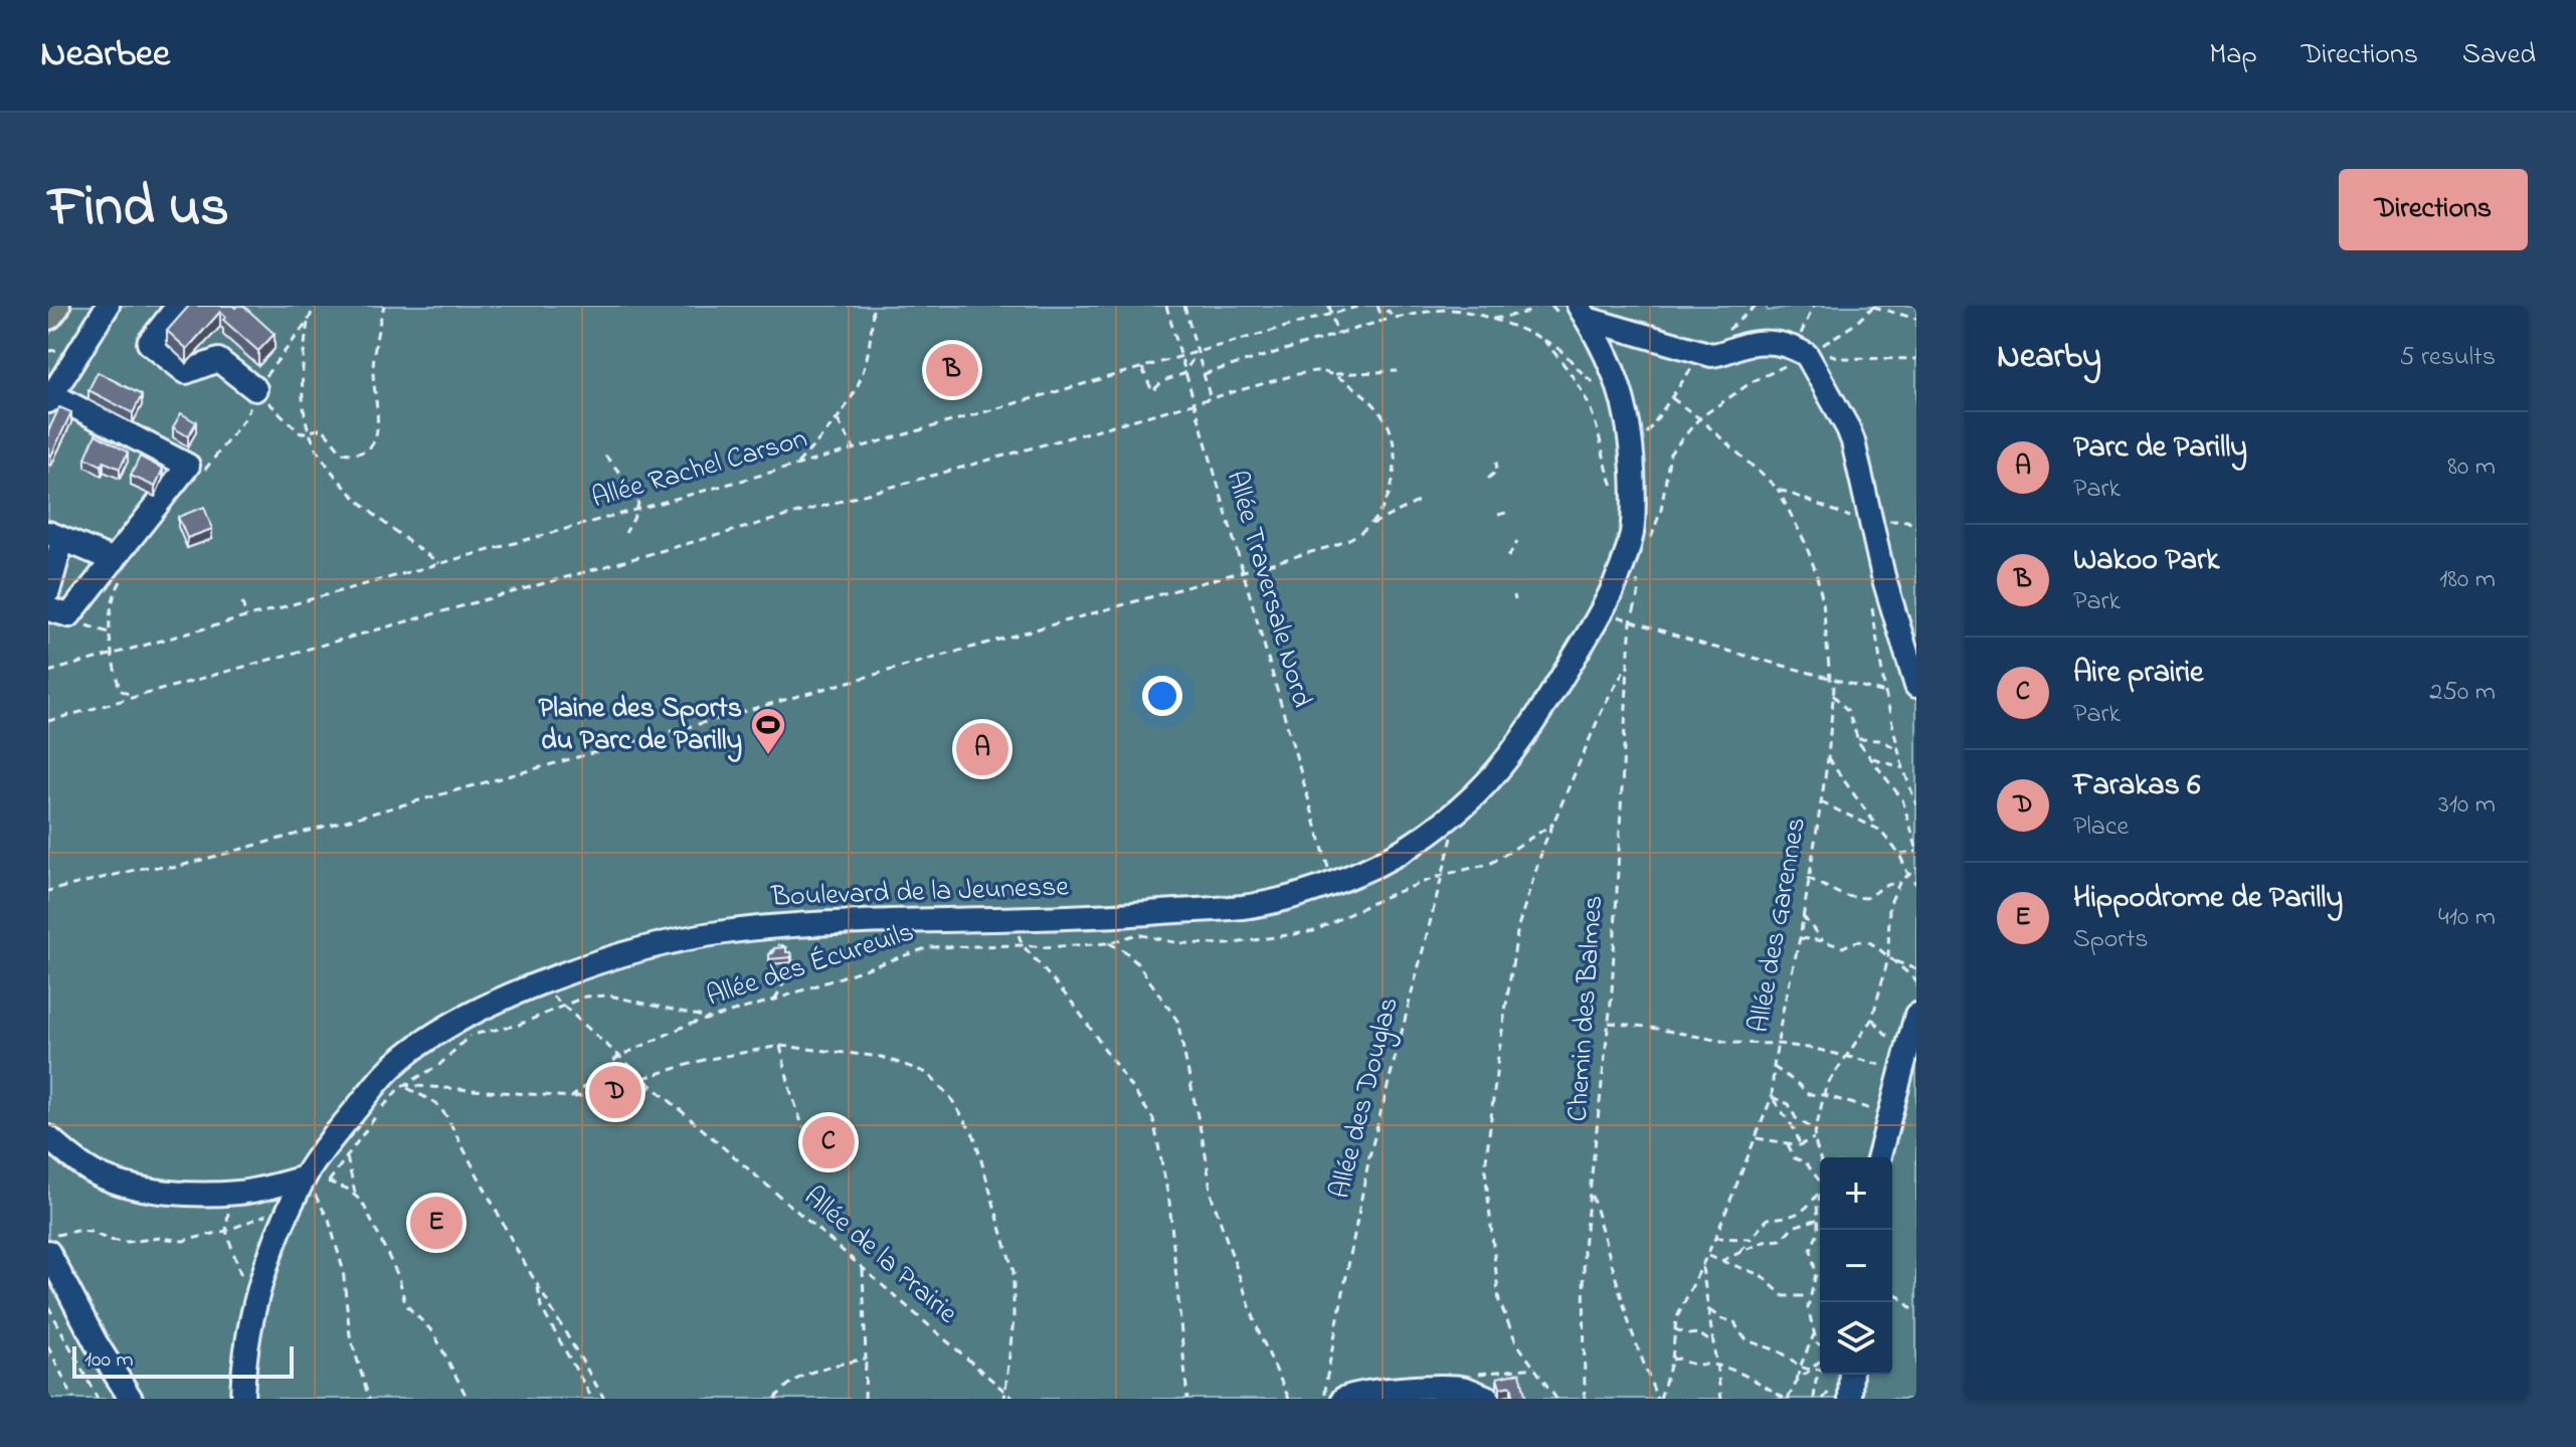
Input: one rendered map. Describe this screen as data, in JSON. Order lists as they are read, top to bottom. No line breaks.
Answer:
{"streets":{"street":["Boulevard de la Jeunesse"],"path":["Allée Rachel Carson","Allée Traversale Nord","Allée des Garennes","Allée des Écureuils","Chemin des Balmes","Allée des Douglas","Allée de la Prairie"]},"crossings":[["Allée Rachel Carson","Allée Traversale Nord"],["Allée Traversale Nord","Boulevard de la Jeunesse"],["Boulevard de la Jeunesse","Allée des Douglas"],["Boulevard de la Jeunesse","Allée de la Prairie"],["Allée des Écureuils","Allée de la Prairie"]],"places":{"sports":["Plaine des Sports du Parc de Parilly"]},"scale_bar":"100 m","page":{"header":"Nearbee","nav":["Map","Directions","Saved"],"title":"Find us","buttons":"Directions","heading":["Nearby","5 results"],"pins":["B","A","D","C","E"],"list":[{"mark":"A","name":"Parc de Parilly","note":"Park","value":"80 m"},{"mark":"B","name":"Wakoo Park","note":"Park","value":"180 m"},{"mark":"C","name":"Aire prairie","note":"Park","value":"250 m"},{"mark":"D","name":"Farakas 6","note":"Place","value":"310 m"},{"mark":"E","name":"Hippodrome de Parilly","note":"Sports","value":"410 m"}],"map_buttons":["+","−"],"scale":"100 m"}}
